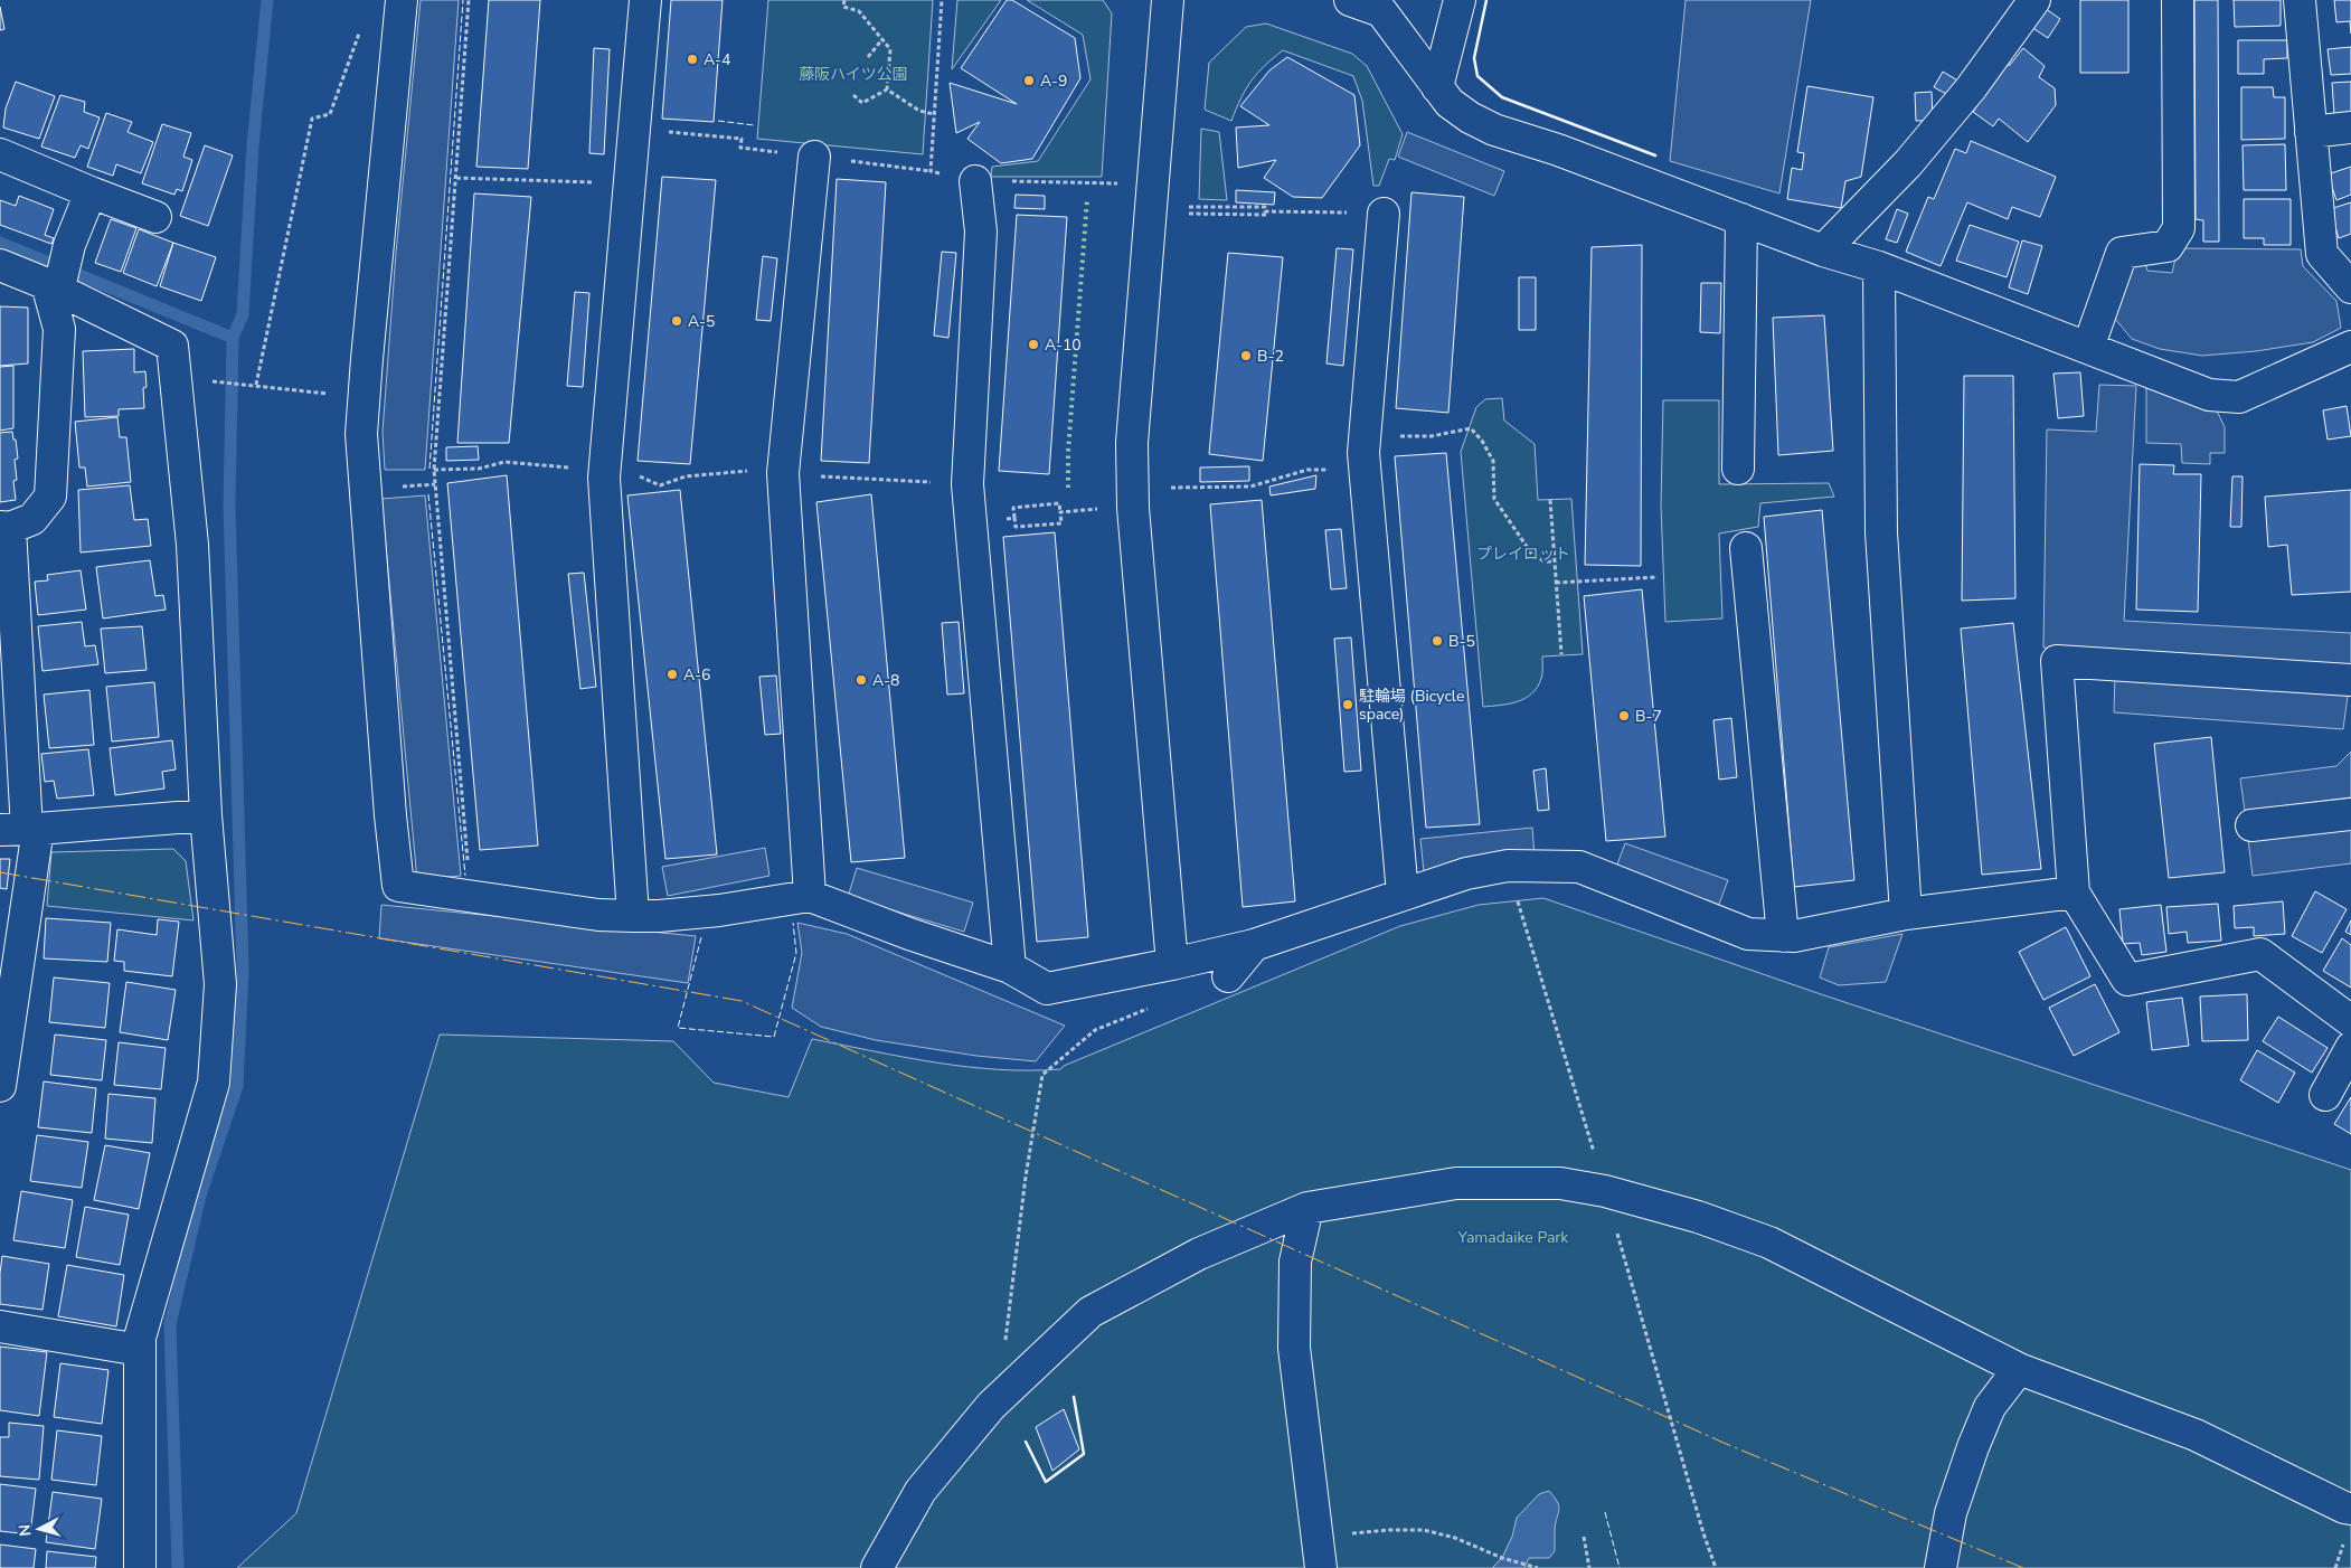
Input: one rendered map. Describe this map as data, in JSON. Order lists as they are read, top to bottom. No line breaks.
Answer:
{"parks":["藤阪ハイツ公園","プレイロット","Yamadaike Park"],"places":["A-4","A-9","A-5","A-10","B-2","B-5","A-6","A-8","駐輪場 (Bicycle space)","B-7"],"north":"left"}
